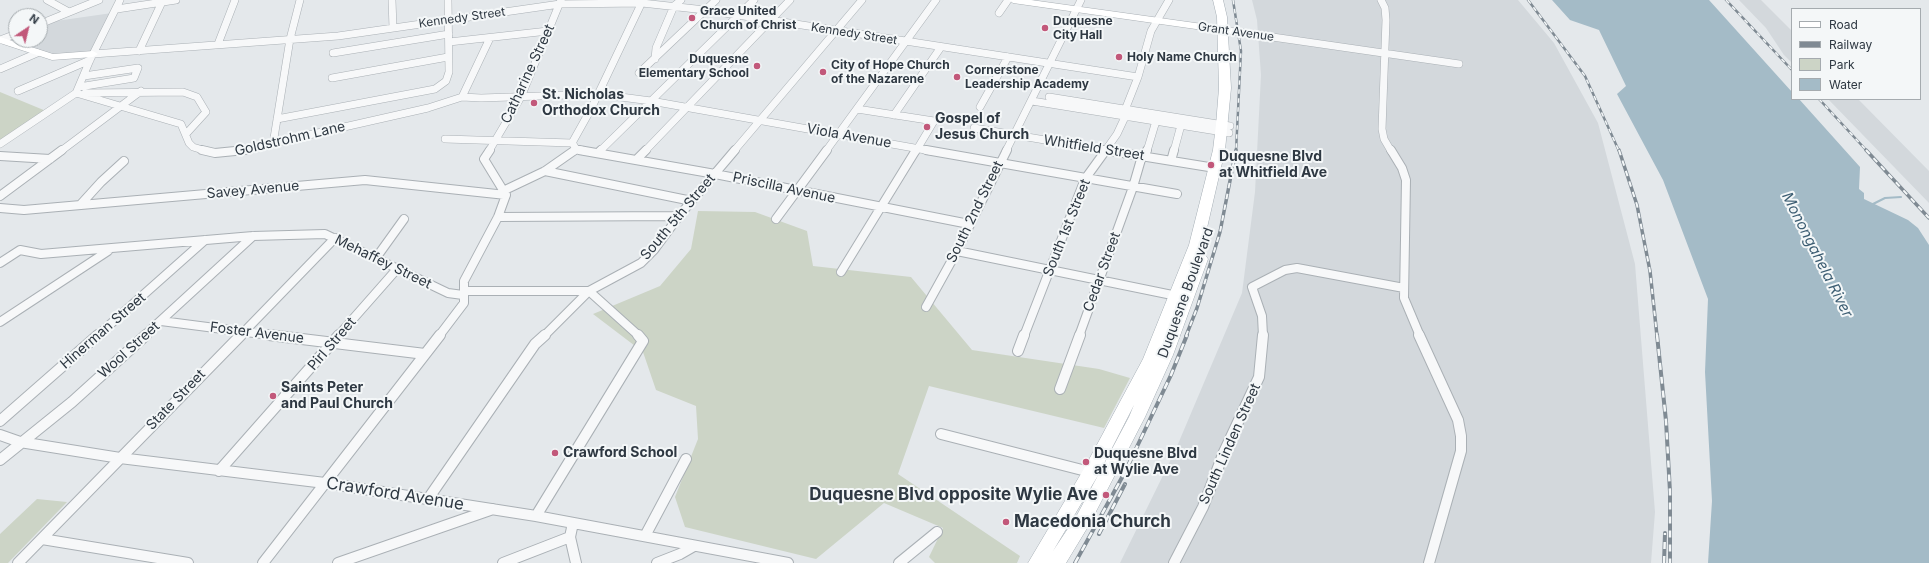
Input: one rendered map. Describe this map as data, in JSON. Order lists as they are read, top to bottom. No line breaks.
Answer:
{"streets":{"main road":["Duquesne Boulevard"],"street":["Kennedy Street","Grant Avenue","Catharine Street","Viola Avenue","Goldstrohm Lane","Whitfield Street","Priscilla Avenue","Savey Avenue","South 2nd Street","South 5th Street","South 1st Street","Mehaffey Street","Cedar Street","Hinerman Street","Foster Avenue","Pirl Street","Wool Street","State Street","South Linden Street","Crawford Avenue"]},"crossings":[["Kennedy Street","Catharine Street"],["Kennedy Street","South 2nd Street"],["Kennedy Street","South 5th Street"],["Kennedy Street","South 1st Street"],["Grant Avenue","South 2nd Street"],["Grant Avenue","South 1st Street"],["Grant Avenue","Duquesne Boulevard"],["Catharine Street","Viola Avenue"],["Catharine Street","Goldstrohm Lane"],["Catharine Street","Priscilla Avenue"],["Catharine Street","Savey Avenue"],["Viola Avenue","Goldstrohm Lane"],["Viola Avenue","South 2nd Street"],["Viola Avenue","South 5th Street"],["Viola Avenue","South 1st Street"],["Viola Avenue","Cedar Street"],["Whitfield Street","South 2nd Street"],["Whitfield Street","South 1st Street"],["Whitfield Street","Cedar Street"],["Priscilla Avenue","South 2nd Street"],["Priscilla Avenue","South 5th Street"],["South 5th Street","Mehaffey Street"],["South 5th Street","Crawford Avenue"],["Mehaffey Street","Hinerman Street"],["Mehaffey Street","Pirl Street"],["Mehaffey Street","Wool Street"],["Mehaffey Street","State Street"],["Foster Avenue","Pirl Street"],["Foster Avenue","Wool Street"],["Foster Avenue","State Street"],["Pirl Street","Crawford Avenue"],["Wool Street","Crawford Avenue"],["State Street","Crawford Avenue"]],"water":["Monongahela River"],"places":["Grace United Church of Christ","Duquesne City Hall","Holy Name Church","Duquesne Elementary School","City of Hope Church of the Nazarene","Cornerstone Leadership Academy","St. Nicholas Orthodox Church","Gospel of Jesus Church","Duquesne Blvd at Whitfield Ave","Saints Peter and Paul Church","Crawford School","Duquesne Blvd at Wylie Ave","Duquesne Blvd opposite Wylie Ave","Macedonia Church"],"legend":["Road","Railway","Park","Water"],"north":"top right"}
